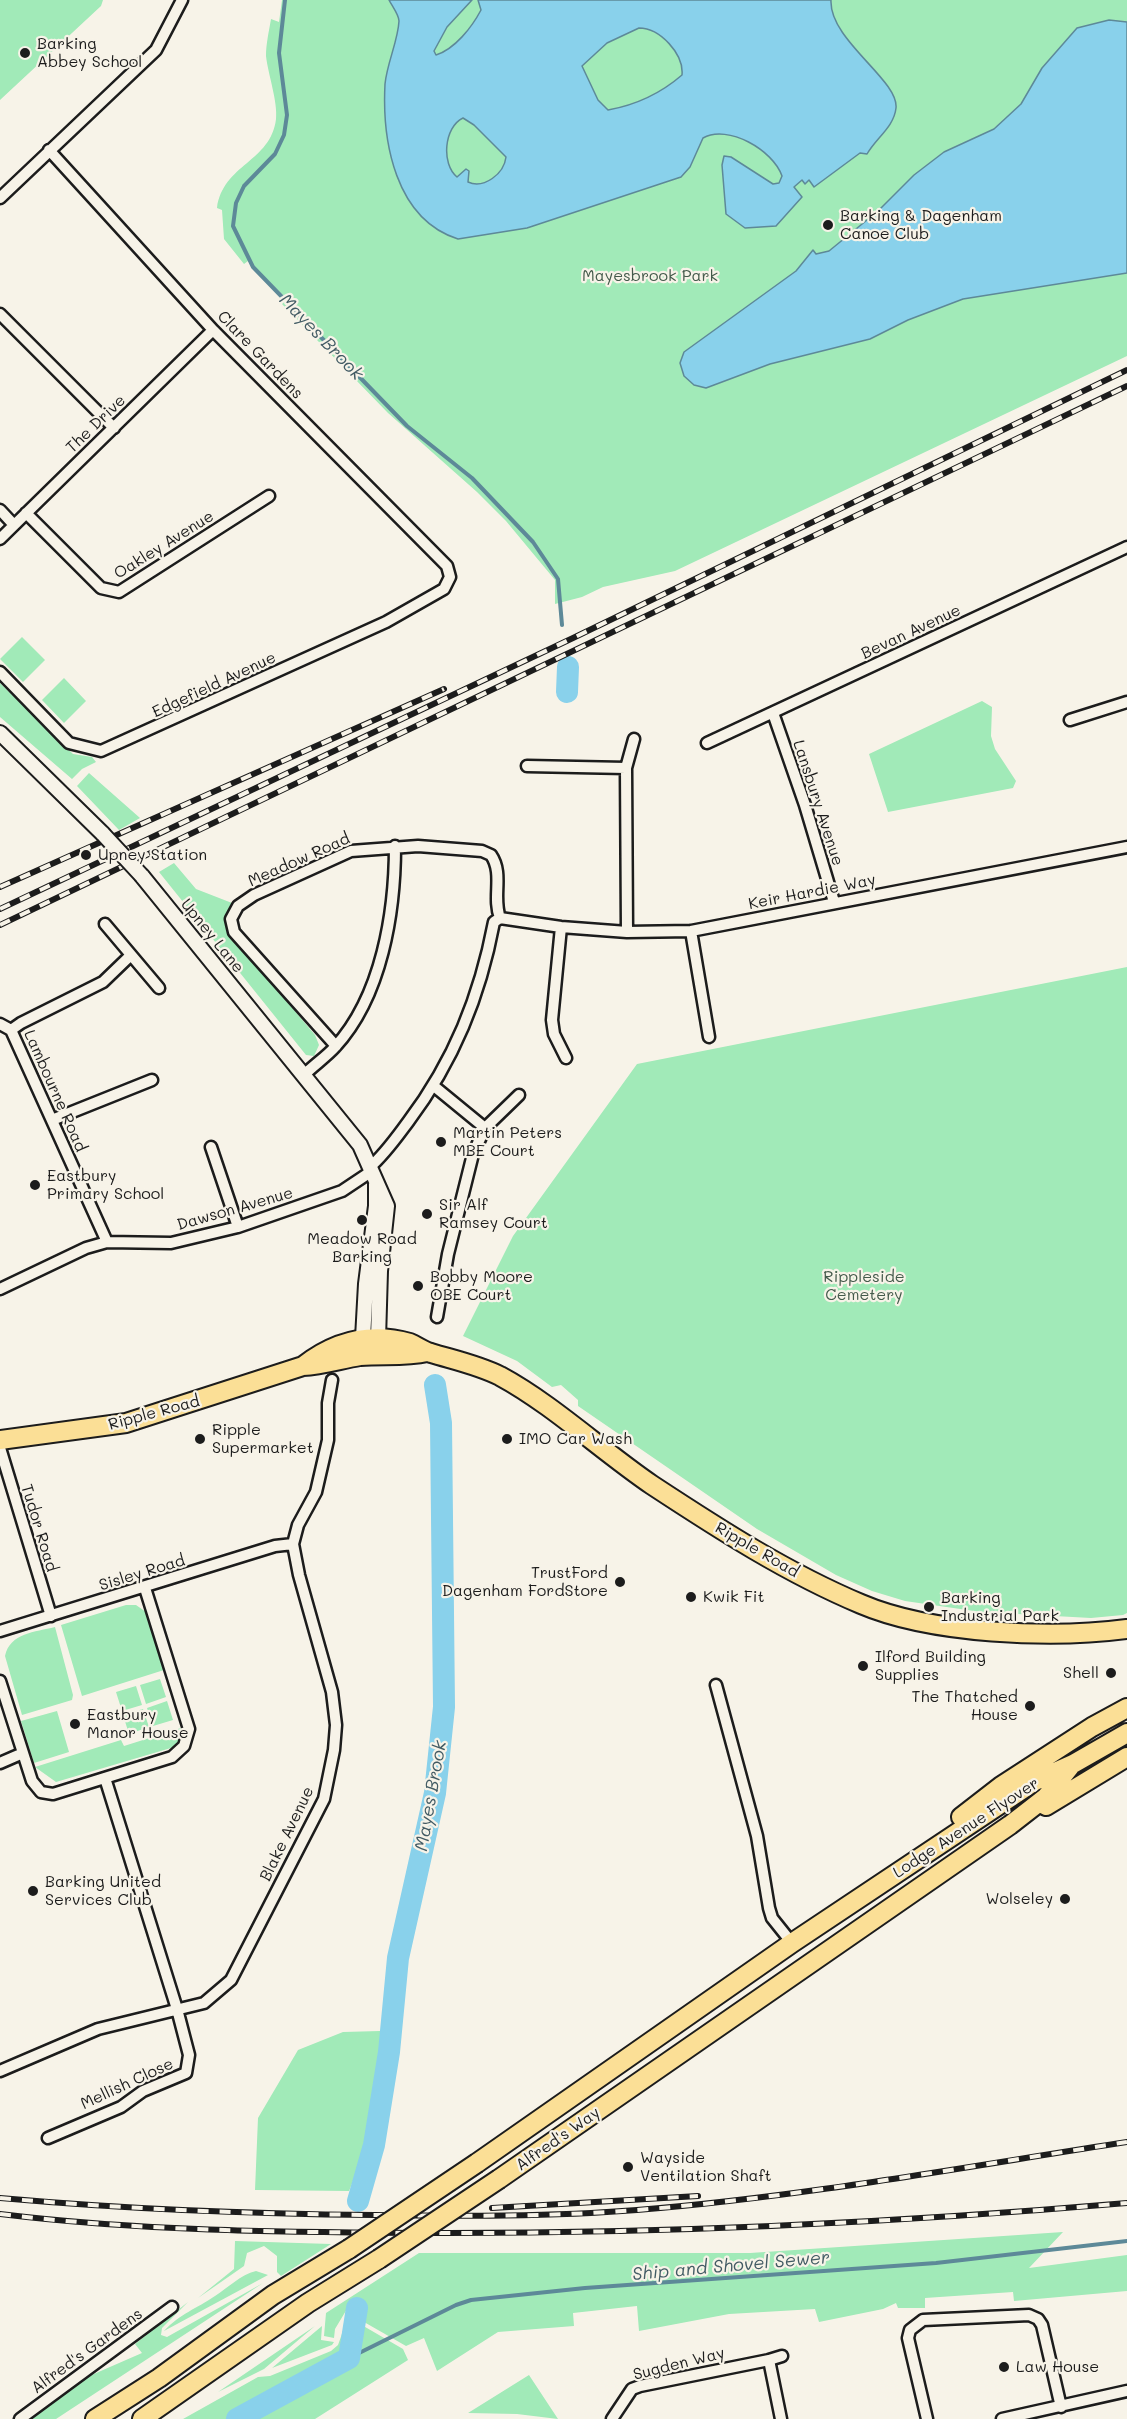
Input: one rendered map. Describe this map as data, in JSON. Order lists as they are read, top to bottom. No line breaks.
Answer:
{"streets":{"main road":["Ripple Road","Lodge Avenue Flyover","Alfred's Way"],"street":["Clare Gardens","The Drive","Oakley Avenue","Bevan Avenue","Edgefield Avenue","Lansbury Avenue","Meadow Road","Keir Hardie Way","Upney Lane","Lambourne Road","Dawson Avenue","Tudor Road","Sisley Road","Blake Avenue","Mellish Close","Alfred's Gardens","Sugden Way"]},"crossings":[["Clare Gardens","The Drive"],["Clare Gardens","Edgefield Avenue"],["The Drive","Oakley Avenue"],["Bevan Avenue","Lansbury Avenue"],["Lansbury Avenue","Keir Hardie Way"],["Meadow Road","Keir Hardie Way"],["Meadow Road","Upney Lane"],["Meadow Road","Dawson Avenue"],["Upney Lane","Dawson Avenue"],["Upney Lane","Ripple Road"],["Lambourne Road","Dawson Avenue"],["Tudor Road","Sisley Road"],["Sisley Road","Blake Avenue"],["Lodge Avenue Flyover","Alfred's Way"],["Blake Avenue","Mellish Close"]],"water":["Mayes Brook","Ship and Shovel Sewer"],"parks":["Mayesbrook Park","Rippleside Cemetery"],"places":["Barking Abbey School","Barking & Dagenham Canoe Club","Upney Station","Martin Peters MBE Court","Eastbury Primary School","Sir Alf Ramsey Court","Meadow Road Barking","Bobby Moore OBE Court","Ripple Supermarket","IMO Car Wash","TrustFord Dagenham FordStore","Kwik Fit","Barking Industrial Park","Ilford Building Supplies","Shell","The Thatched House","Eastbury Manor House","Barking United Services Club","Wolseley","Wayside Ventilation Shaft","Law House"]}
